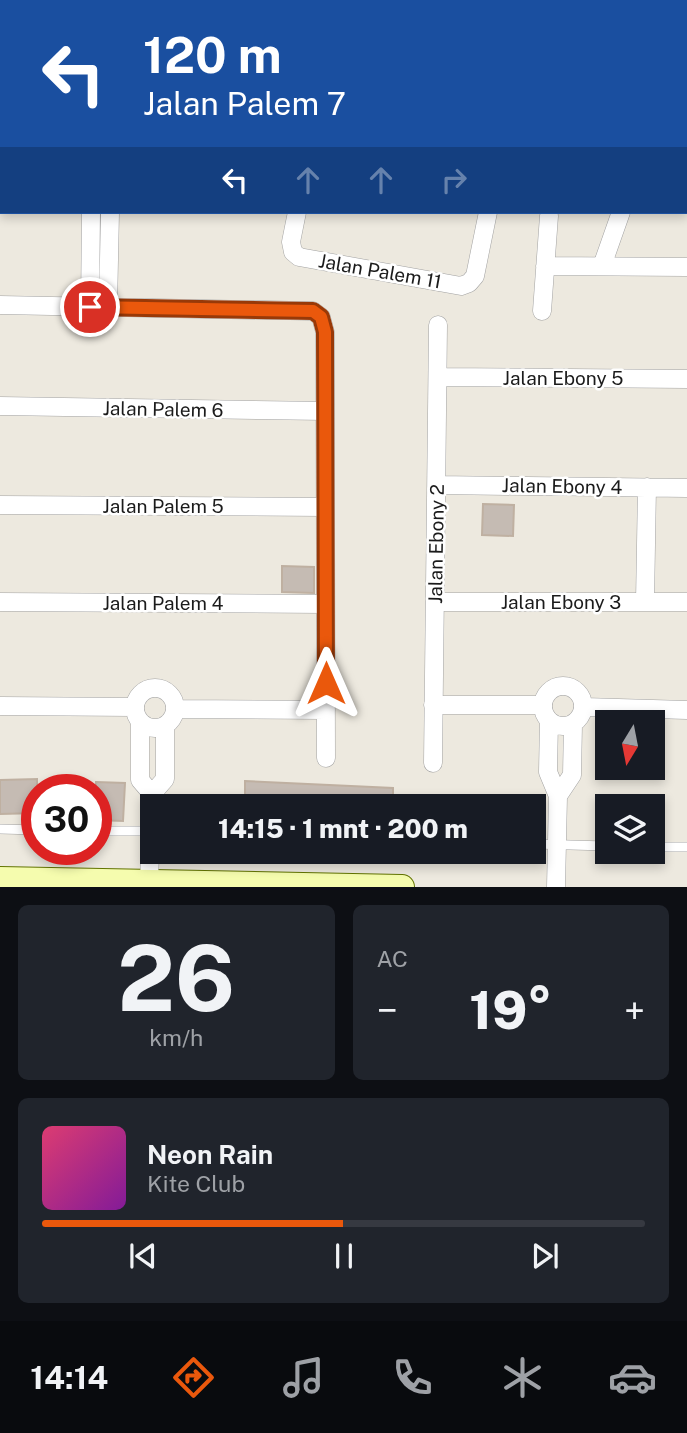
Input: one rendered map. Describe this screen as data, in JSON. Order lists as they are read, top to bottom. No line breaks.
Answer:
{"streets":{"street":["Jalan Palem 11","Jalan Ebony 5","Jalan Palem 6","Jalan Ebony 4","Jalan Palem 5","Jalan Ebony 2","Jalan Ebony 3","Jalan Palem 4"]},"crossings":[["Jalan Ebony 5","Jalan Ebony 2"],["Jalan Ebony 4","Jalan Ebony 2"],["Jalan Ebony 2","Jalan Ebony 3"]],"north":"bottom","page":{"turn":["120 m","Jalan Palem 7"],"limit":"30","trip":"14:15 · 1 mnt · 200 m","tile":[["26","km/h"],"AC"],"heat":["−","19°","+"],"song":["Neon Rain","Kite Club"],"tabs":"14:14"}}
